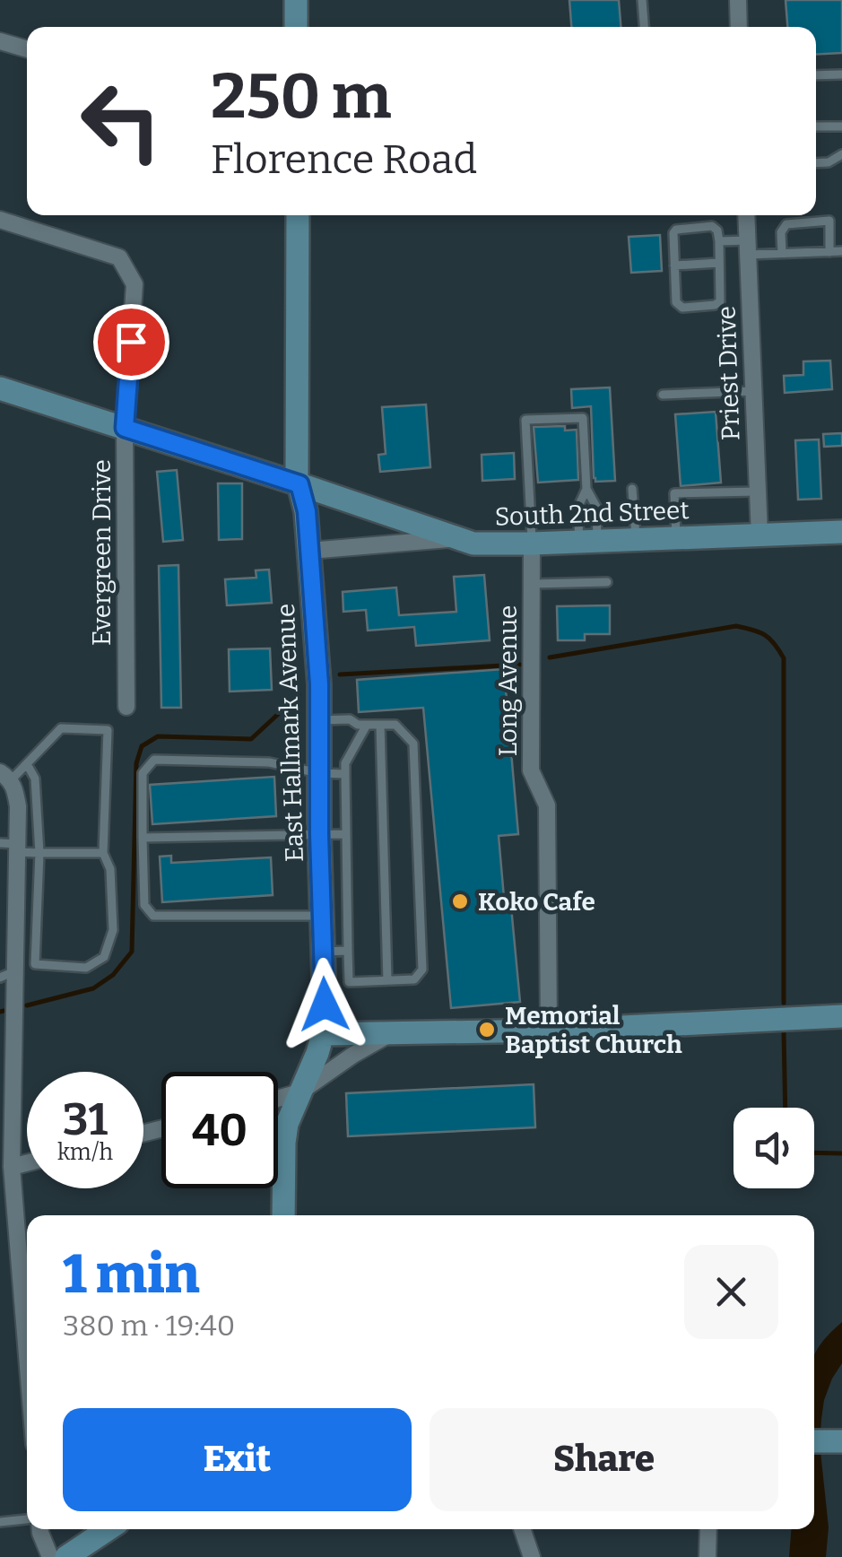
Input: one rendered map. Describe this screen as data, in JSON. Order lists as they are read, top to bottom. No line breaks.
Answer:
{"streets":{"street":["Priest Drive","South 2nd Street","Evergreen Drive","Long Avenue","East Hallmark Avenue"]},"crossings":[["Priest Drive","South 2nd Street"],["South 2nd Street","Evergreen Drive"],["South 2nd Street","Long Avenue"],["South 2nd Street","East Hallmark Avenue"]],"places":["Koko Cafe","Memorial Baptist Church"],"page":{"turn":["250 m","Florence Road"],"speed":"31 km/h","limit":"40","heading":["1 min","380 m · 19:40"],"buttons":["Exit","Share"]}}
